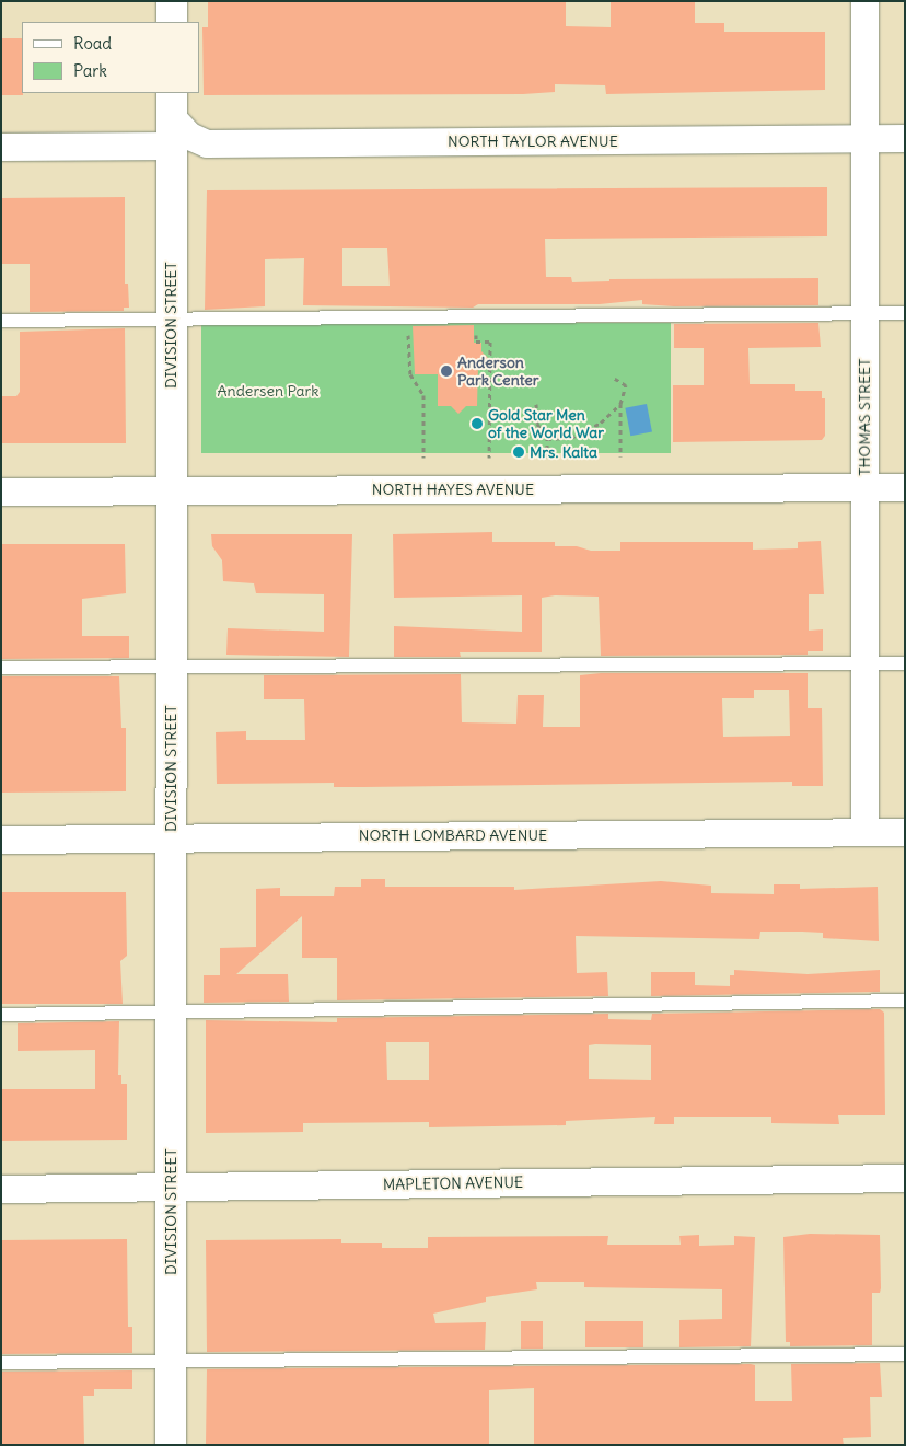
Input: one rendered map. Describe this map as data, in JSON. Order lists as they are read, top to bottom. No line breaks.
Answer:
{"streets":{"street":["NORTH TAYLOR AVENUE","DIVISION STREET","THOMAS STREET","NORTH HAYES AVENUE","NORTH LOMBARD AVENUE","MAPLETON AVENUE"]},"crossings":[["NORTH TAYLOR AVENUE","DIVISION STREET"],["NORTH TAYLOR AVENUE","THOMAS STREET"],["DIVISION STREET","NORTH HAYES AVENUE"],["DIVISION STREET","NORTH LOMBARD AVENUE"],["DIVISION STREET","MAPLETON AVENUE"],["THOMAS STREET","NORTH HAYES AVENUE"],["THOMAS STREET","NORTH LOMBARD AVENUE"]],"parks":["Andersen Park"],"places":["Anderson Park Center","Gold Star Men of the World War","Mrs. Kalta"],"legend":["Road","Park"]}
